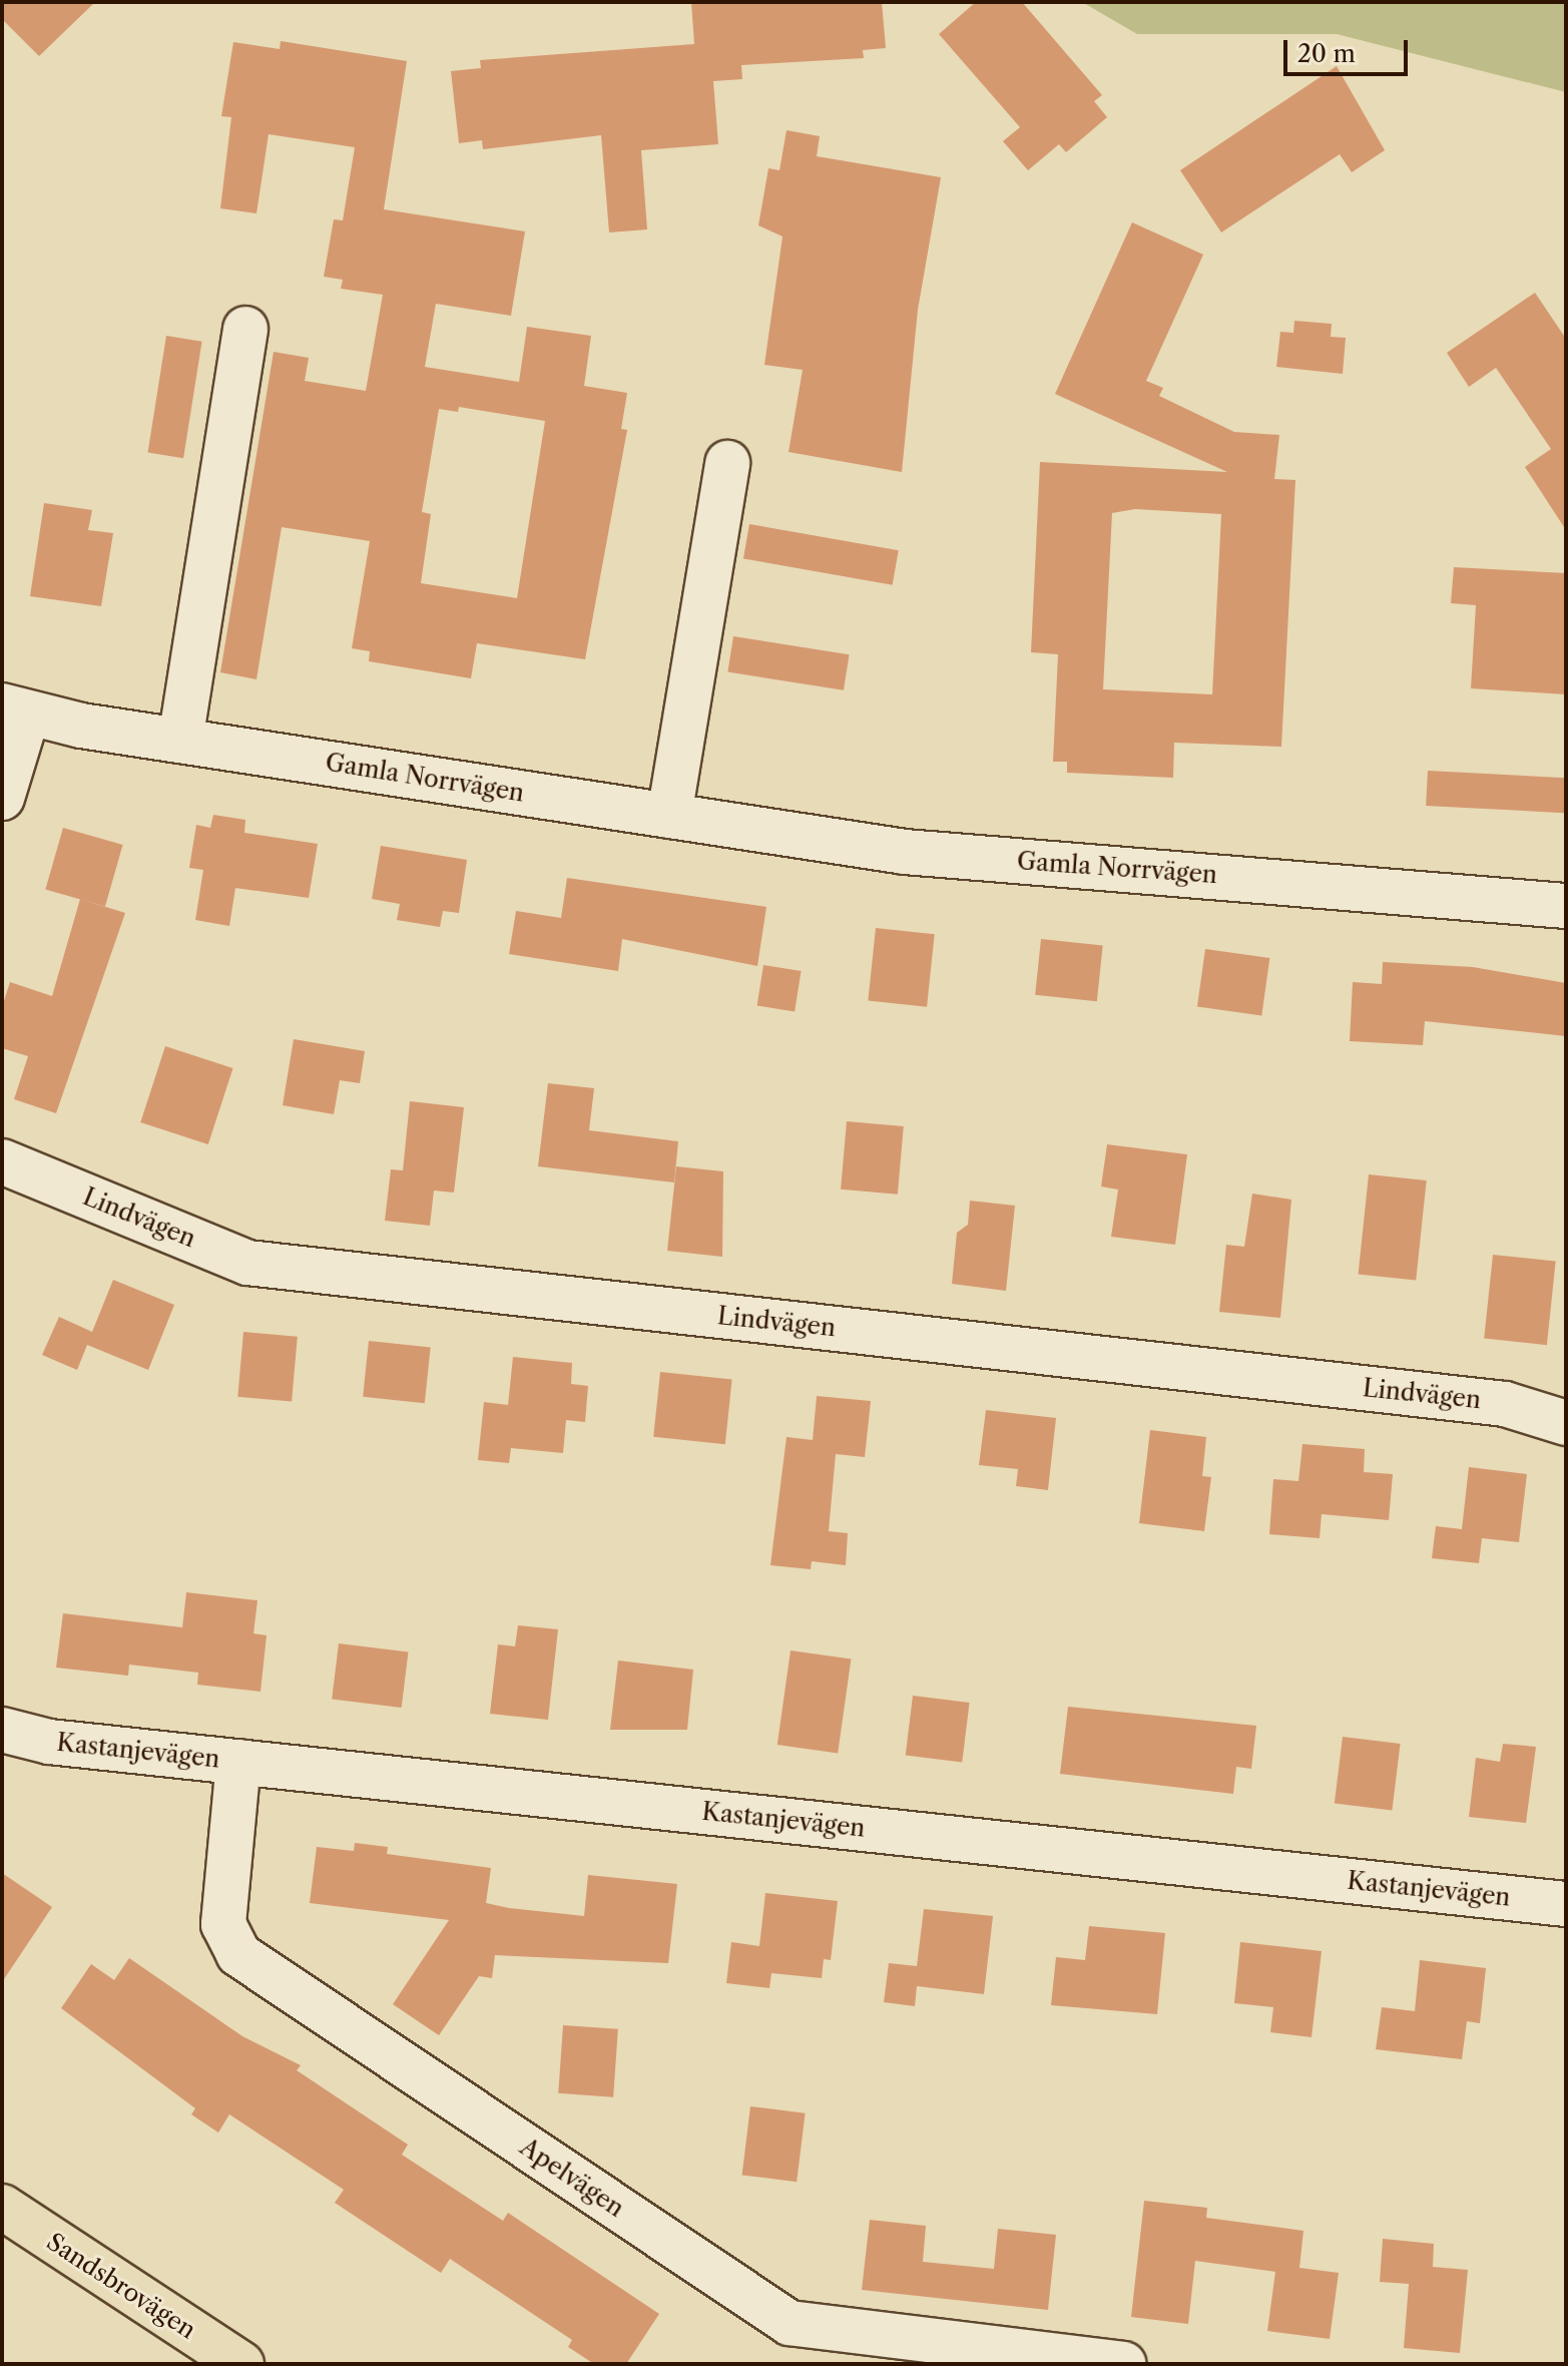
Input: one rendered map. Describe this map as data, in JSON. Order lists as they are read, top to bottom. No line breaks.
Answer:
{"streets":{"main road":["Sandsbrovägen"],"street":["Gamla Norrvägen","Lindvägen","Kastanjevägen","Apelvägen"]},"crossings":[["Kastanjevägen","Apelvägen"]],"scale_bar":"20 m"}
